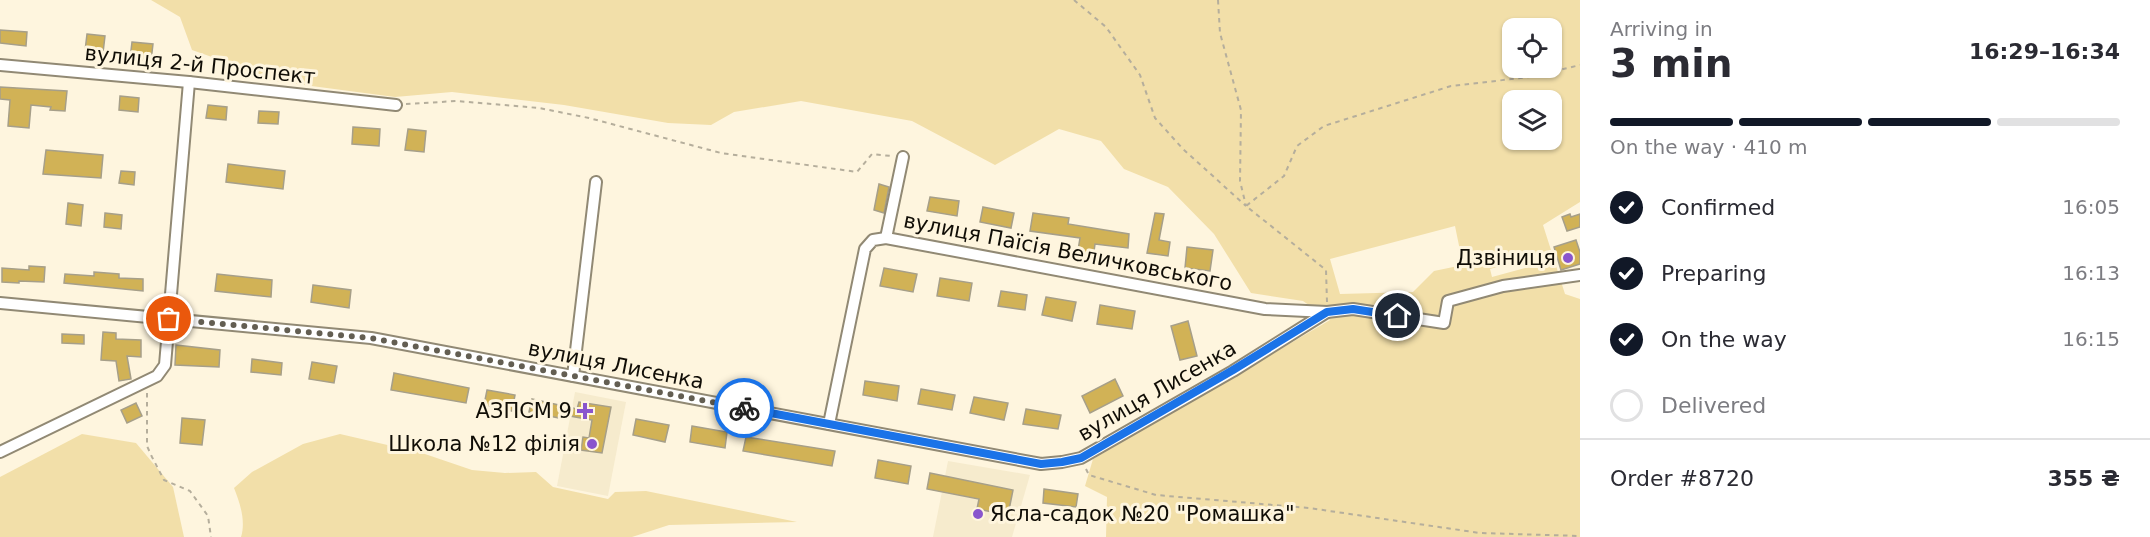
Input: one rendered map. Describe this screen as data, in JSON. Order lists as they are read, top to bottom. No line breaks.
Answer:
{"streets":{"street":["вулиця 2-й Проспект","вулиця Паїсія Величковського","вулиця Лисенка"]},"crossings":[["вулиця Паїсія Величковського","вулиця Лисенка"]],"places":{"other":["Дзвіниця","Школа №12 філія","Ясла-садок №20 \"Ромашка\""],"health":["АЗПСМ 9"]},"page":{"heading":["3 min","Arriving in","16:29–16:34"],"panel":["Order #8720","355 ₴"],"bar":"On the way · 410 m","list":[["Confirmed","16:05"],["Preparing","16:13"],["On the way","16:15"],"Delivered"]}}
